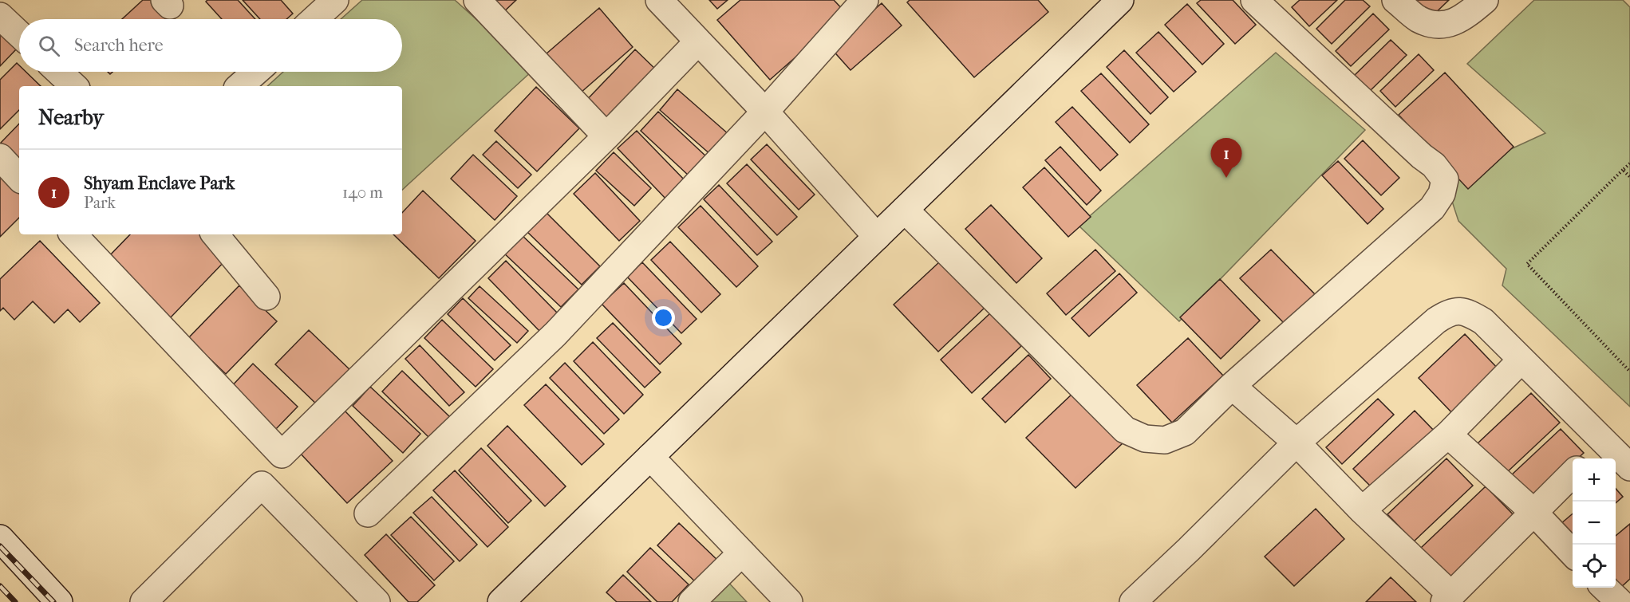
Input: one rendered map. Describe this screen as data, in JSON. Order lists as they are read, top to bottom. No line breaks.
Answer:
{"page":{"search":"Search here","heading":"Nearby","pins":"1","list":[{"mark":"1","name":"Shyam Enclave Park","note":"Park","value":"140 m"}],"map_buttons":["+","−"]}}
